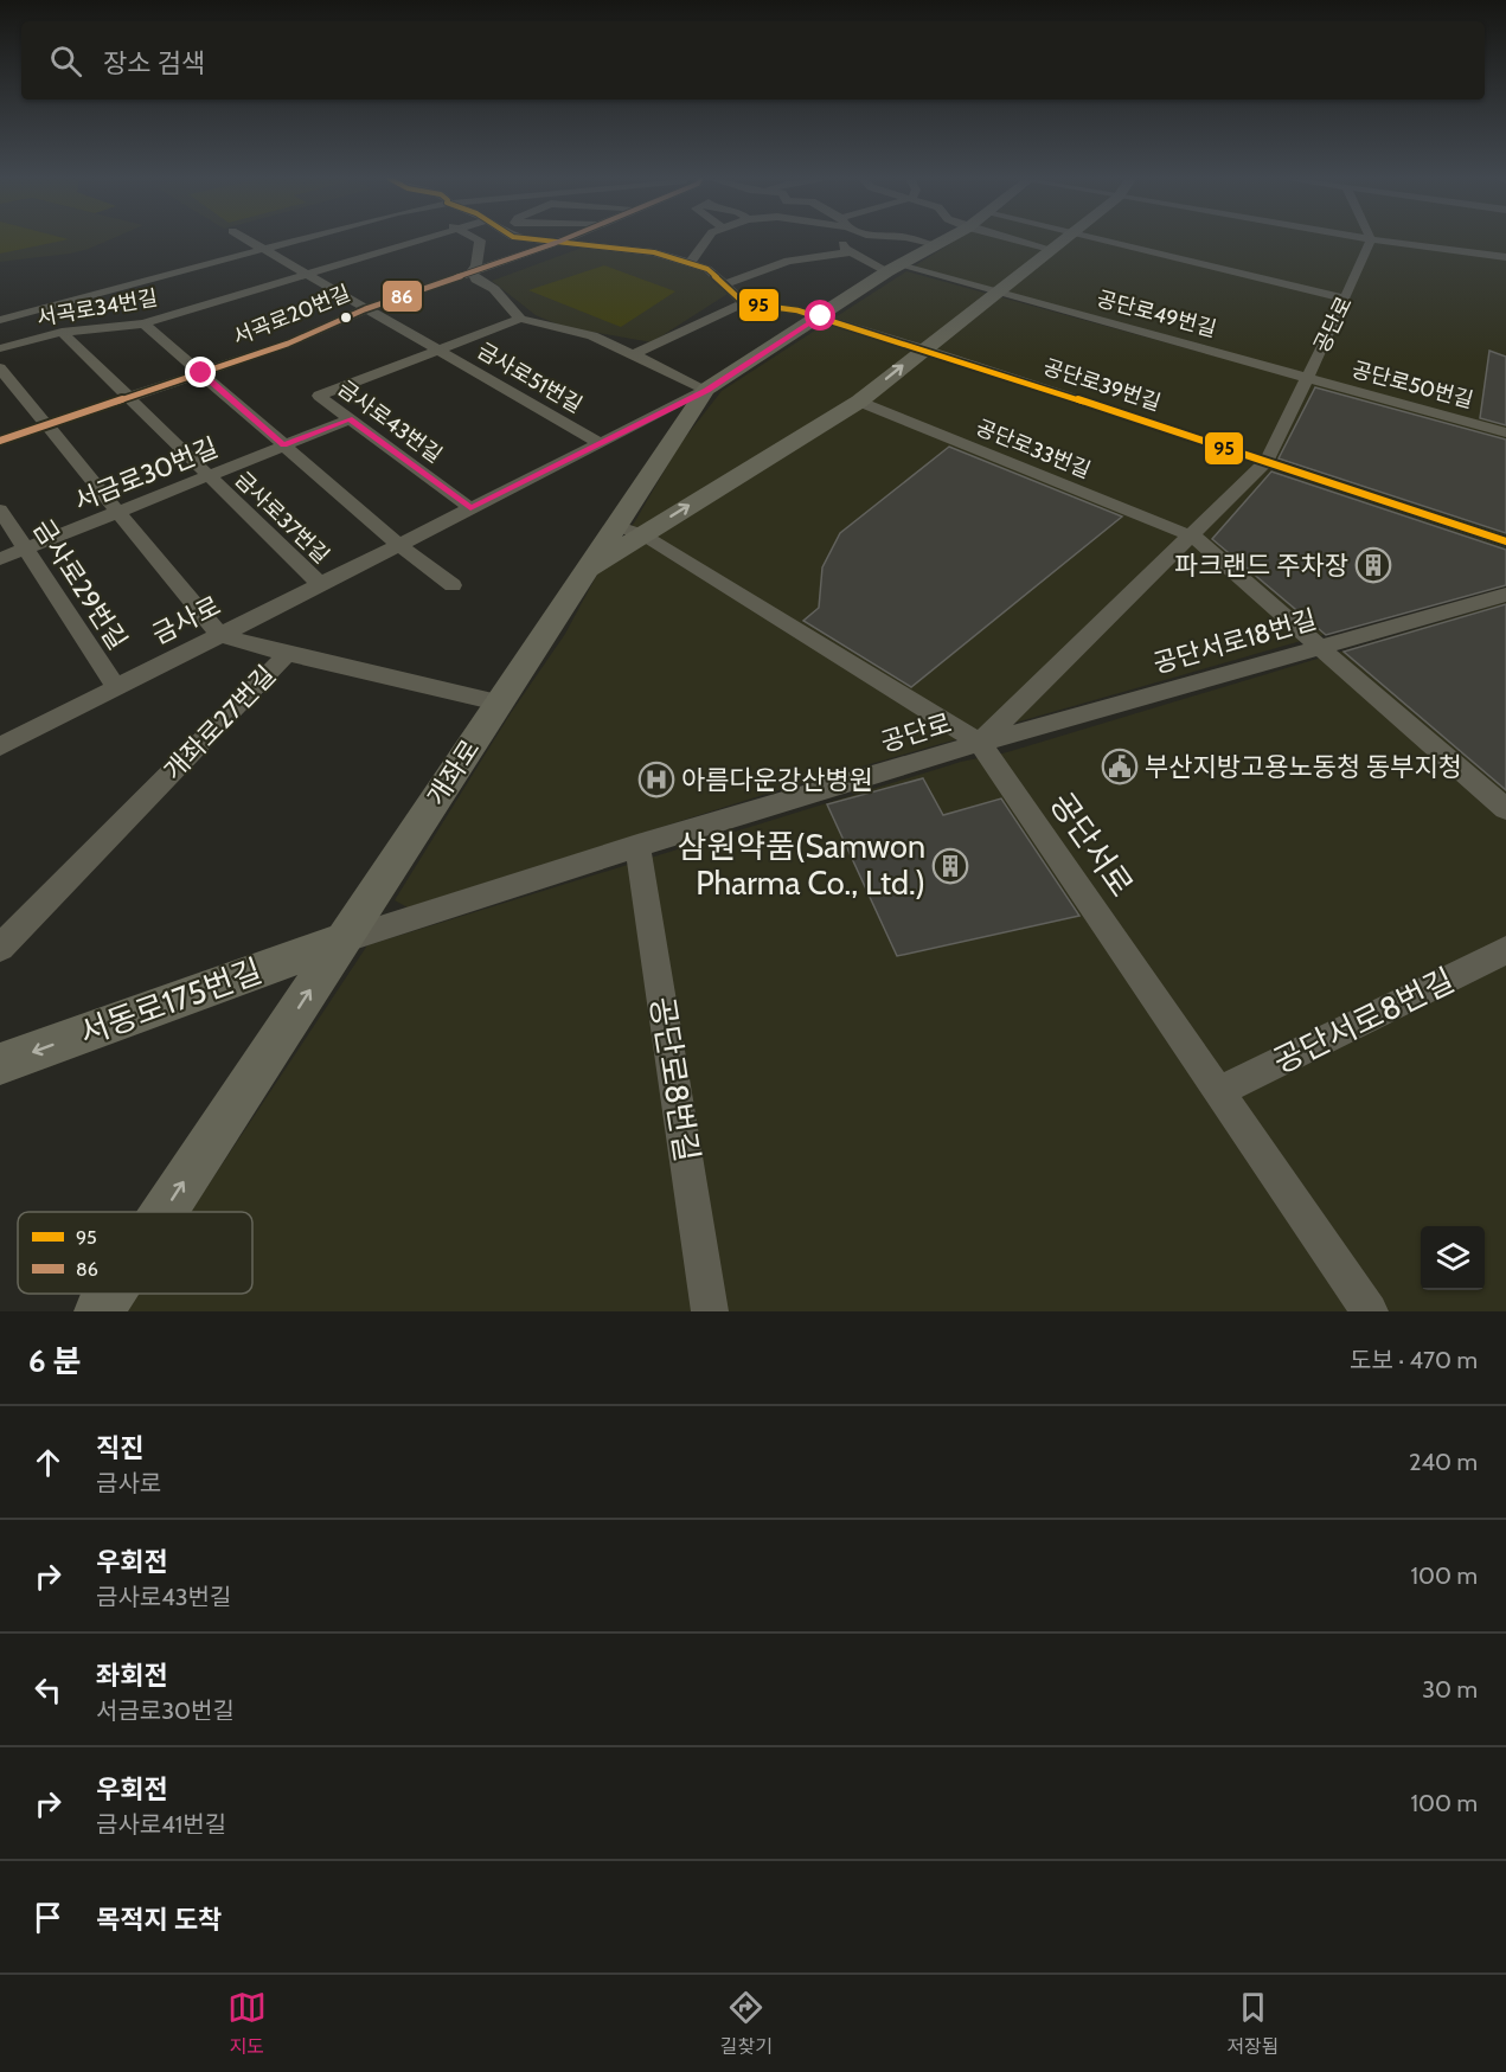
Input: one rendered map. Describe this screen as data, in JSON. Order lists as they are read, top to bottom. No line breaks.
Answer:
{"streets":{"main road":["금사로","개좌로","서동로175번길"],"street":["서곡로34번길","공단로49번길","서곡로20번길","공단로","금사로51번길","공단로39번길","공단로50번길","금사로43번길","공단로33번길","서금로30번길","금사로37번길","금사로29번길","공단서로18번길","개좌로27번길","공단서로","공단서로8번길","공단로8번길"]},"crossings":[["서곡로34번길","금사로51번길"],["서곡로34번길","금사로37번길"],["공단로49번길","공단로"],["공단로49번길","공단로50번길"],["공단로49번길","개좌로"],["서곡로20번길","금사로51번길"],["서곡로20번길","금사로37번길"],["공단로","공단로39번길"],["공단로","공단로50번길"],["공단로","공단로33번길"],["공단로","공단서로18번길"],["공단로","개좌로"],["공단로","공단서로"],["공단로","서동로175번길"],["공단로","공단로8번길"],["금사로51번길","금사로43번길"],["금사로51번길","금사로"],["공단로39번길","개좌로"],["금사로43번길","서금로30번길"],["금사로43번길","금사로"],["공단로33번길","개좌로"],["서금로30번길","금사로37번길"],["서금로30번길","금사로29번길"],["금사로37번길","금사로"],["금사로29번길","금사로"],["금사로","개좌로"],["금사로","공단서로"],["공단서로18번길","공단서로"],["개좌로27번길","개좌로"],["개좌로","공단서로"],["개좌로","서동로175번길"],["공단서로","공단서로8번길"]],"one_way":["개좌로","서동로175번길"],"places":{"building":["파크랜드 주차장","삼원약품(Samwon Pharma Co., Ltd.)"],"public building":["부산지방고용노동청 동부지청"],"hospital":["아름다운강산병원"]},"lines":["transit line 95","transit line 86"],"legend":["95","86"],"page":{"search":"장소 검색","heading":["6 분","도보 · 470 m"],"list":[["직진","금사로","240 m"],["우회전","금사로43번길","100 m"],["좌회전","서금로30번길","30 m"],["우회전","금사로41번길","100 m"],"목적지 도착"],"nav":["지도","길찾기","저장됨"]}}
